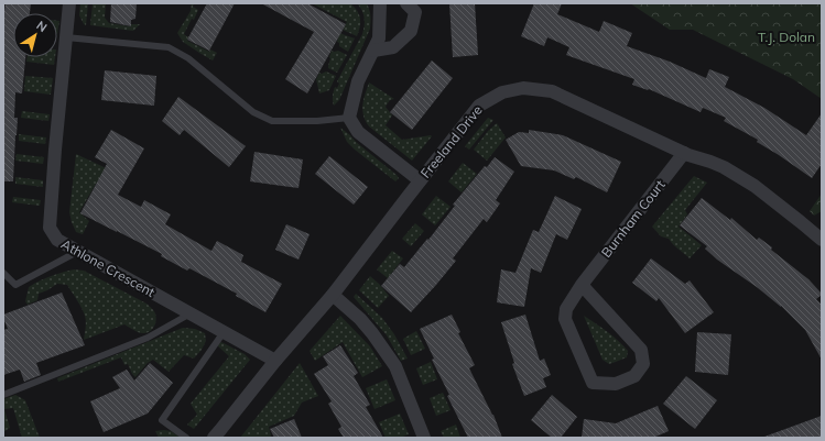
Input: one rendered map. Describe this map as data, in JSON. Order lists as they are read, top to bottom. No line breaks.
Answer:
{"streets":{"street":["Freeland Drive","Burnham Court","Athlone Crescent"]},"crossings":[["Freeland Drive","Burnham Court"],["Freeland Drive","Athlone Crescent"]],"parks":["T.J. Dolan"],"north":"top right"}
